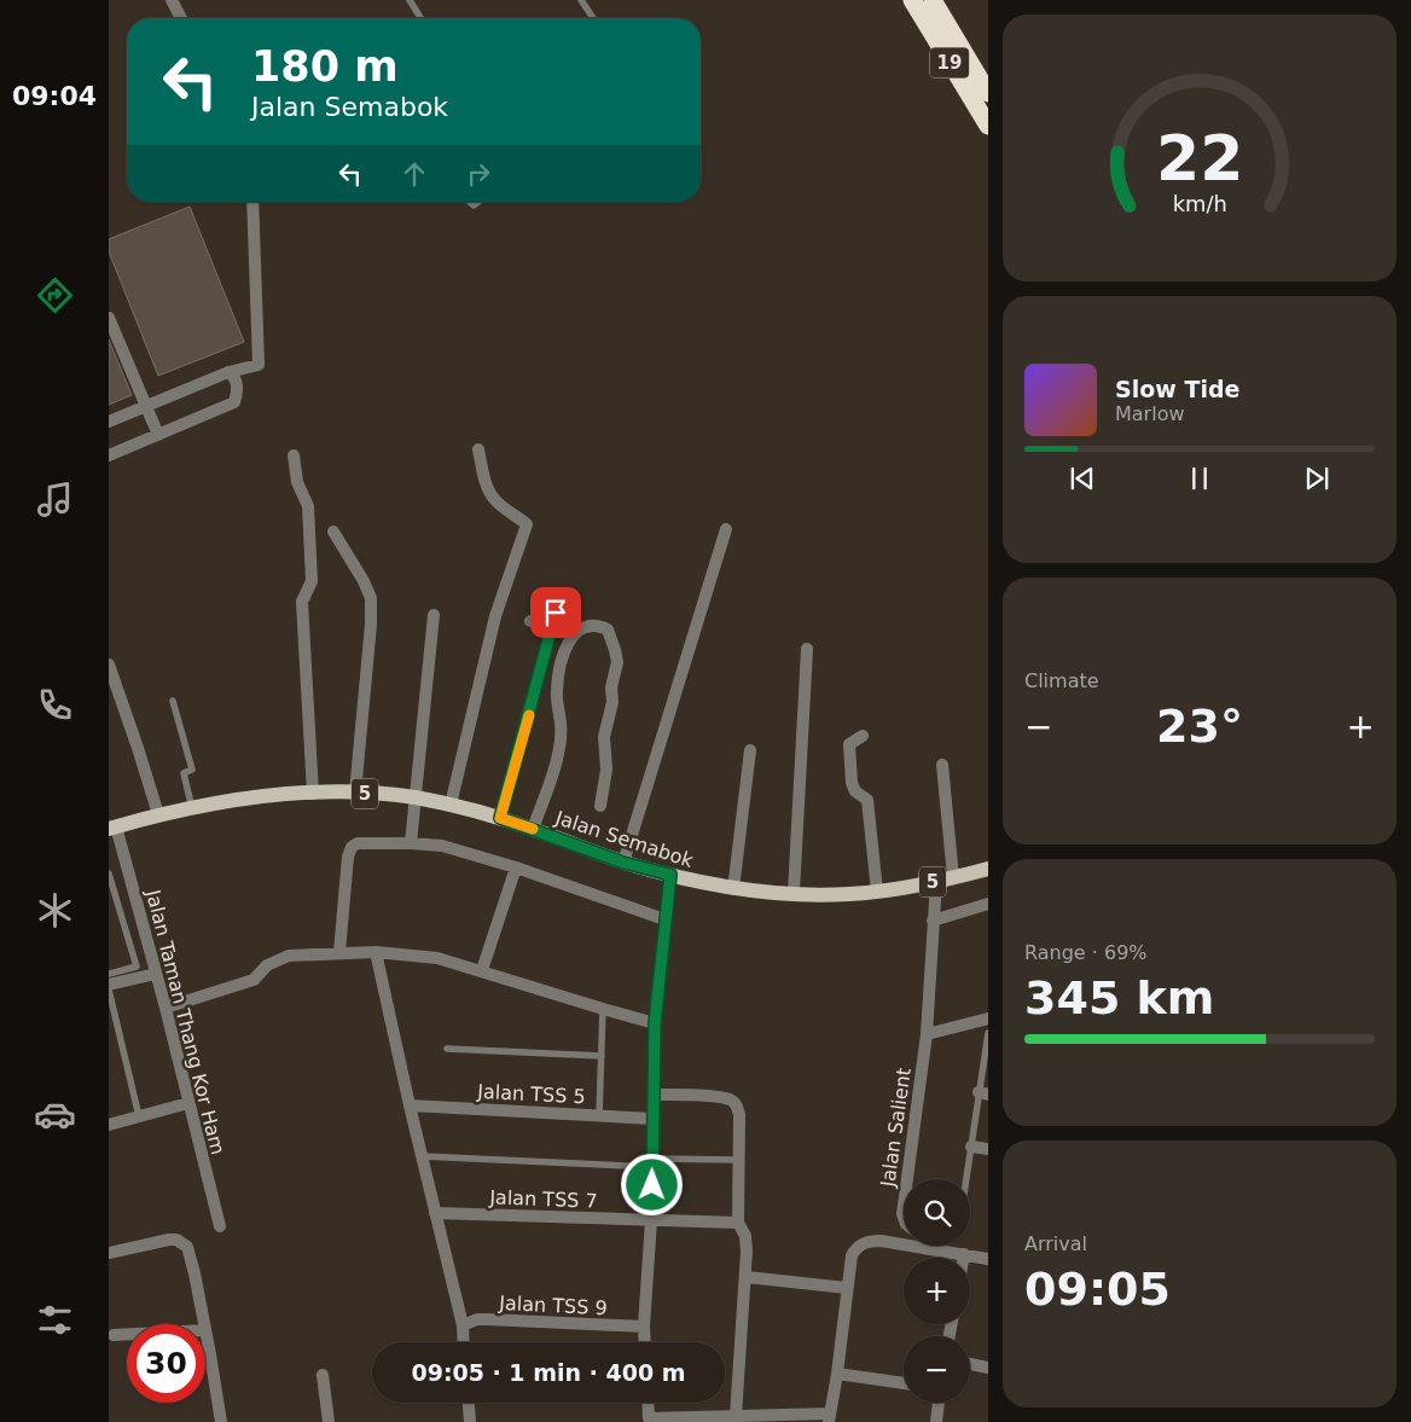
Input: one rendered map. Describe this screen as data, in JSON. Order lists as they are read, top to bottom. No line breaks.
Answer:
{"streets":{"highway":["19"],"main road":["5","Jalan Semabok"],"street":["Jalan Taman Thang Kor Ham","Jalan TSS 5","Jalan Salient","Jalan TSS 7","Jalan TSS 9"]},"crossings":[["Jalan Semabok","Jalan Taman Thang Kor Ham"],["Jalan Semabok","Jalan Salient"]],"page":{"tabs":"09:04","turn":["180 m","Jalan Semabok"],"song":["Slow Tide","Marlow"],"tile":["Climate",["Range · 69%","345 km"],["Arrival","09:05"]],"heat":["−","23°","+"],"map_buttons":["+","−"],"limit":"30","trip":"09:05 · 1 min · 400 m","gauge":["22","km/h"]}}
